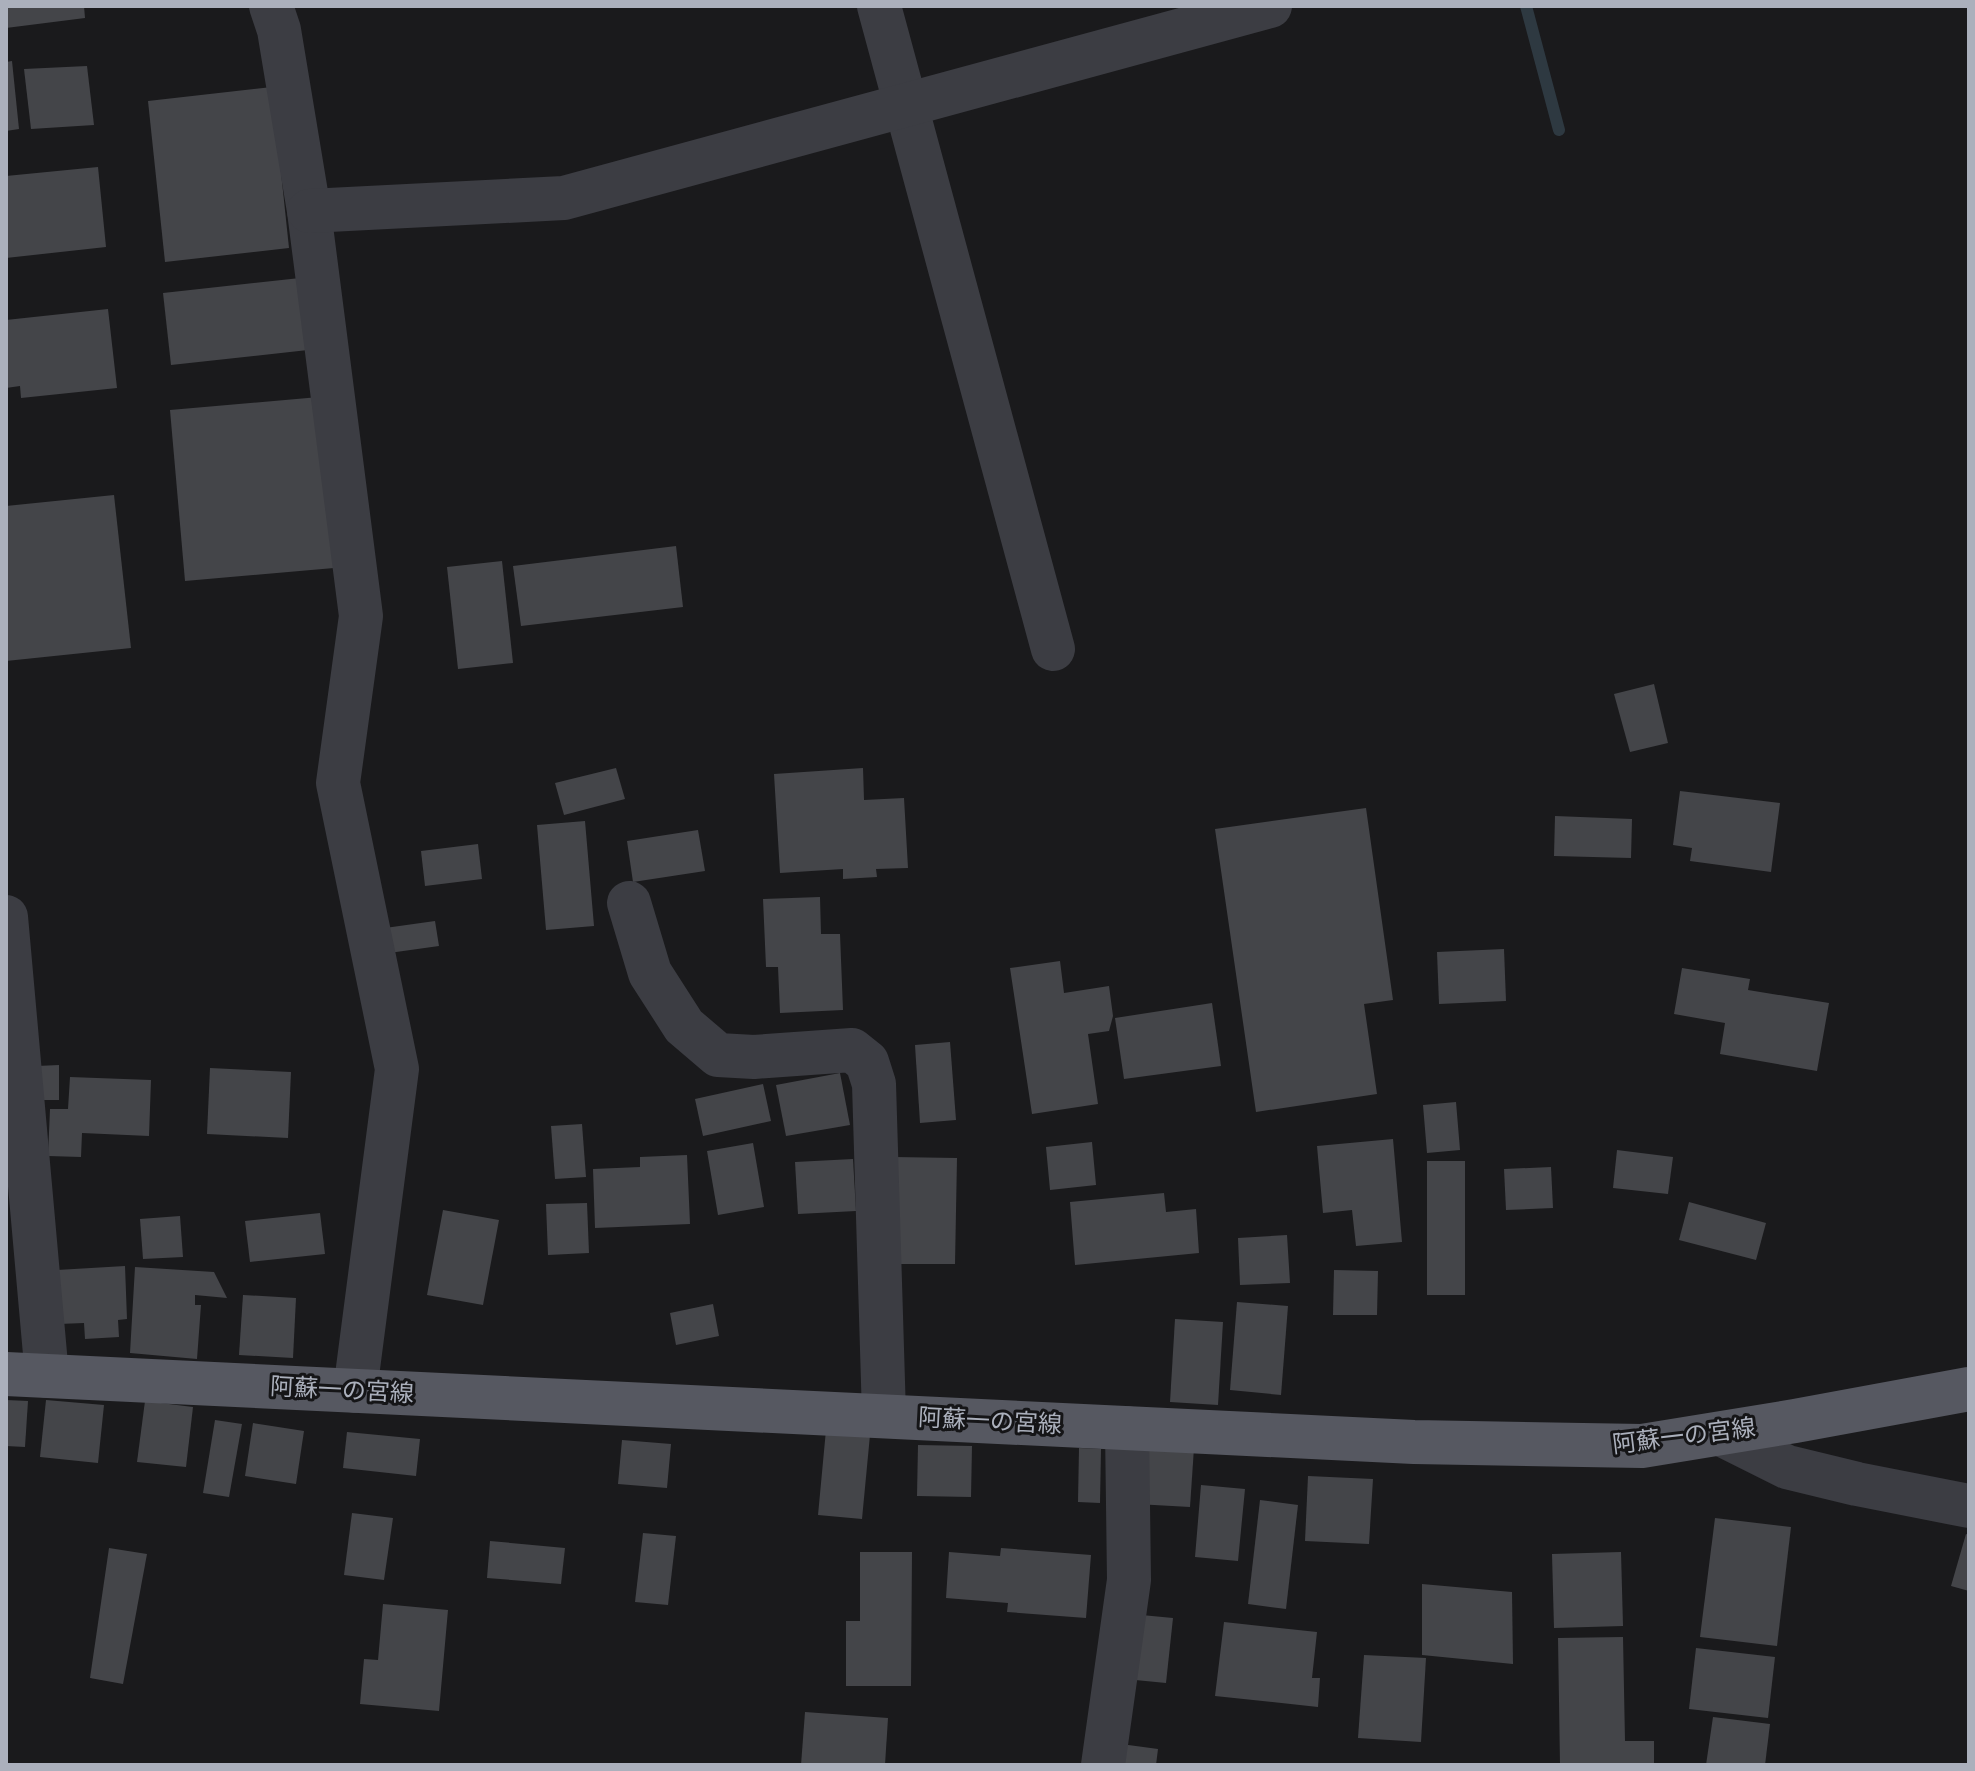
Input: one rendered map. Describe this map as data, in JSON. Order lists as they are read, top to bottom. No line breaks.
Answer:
{"streets":{"main road":["阿蘇一の宮線"]}}
